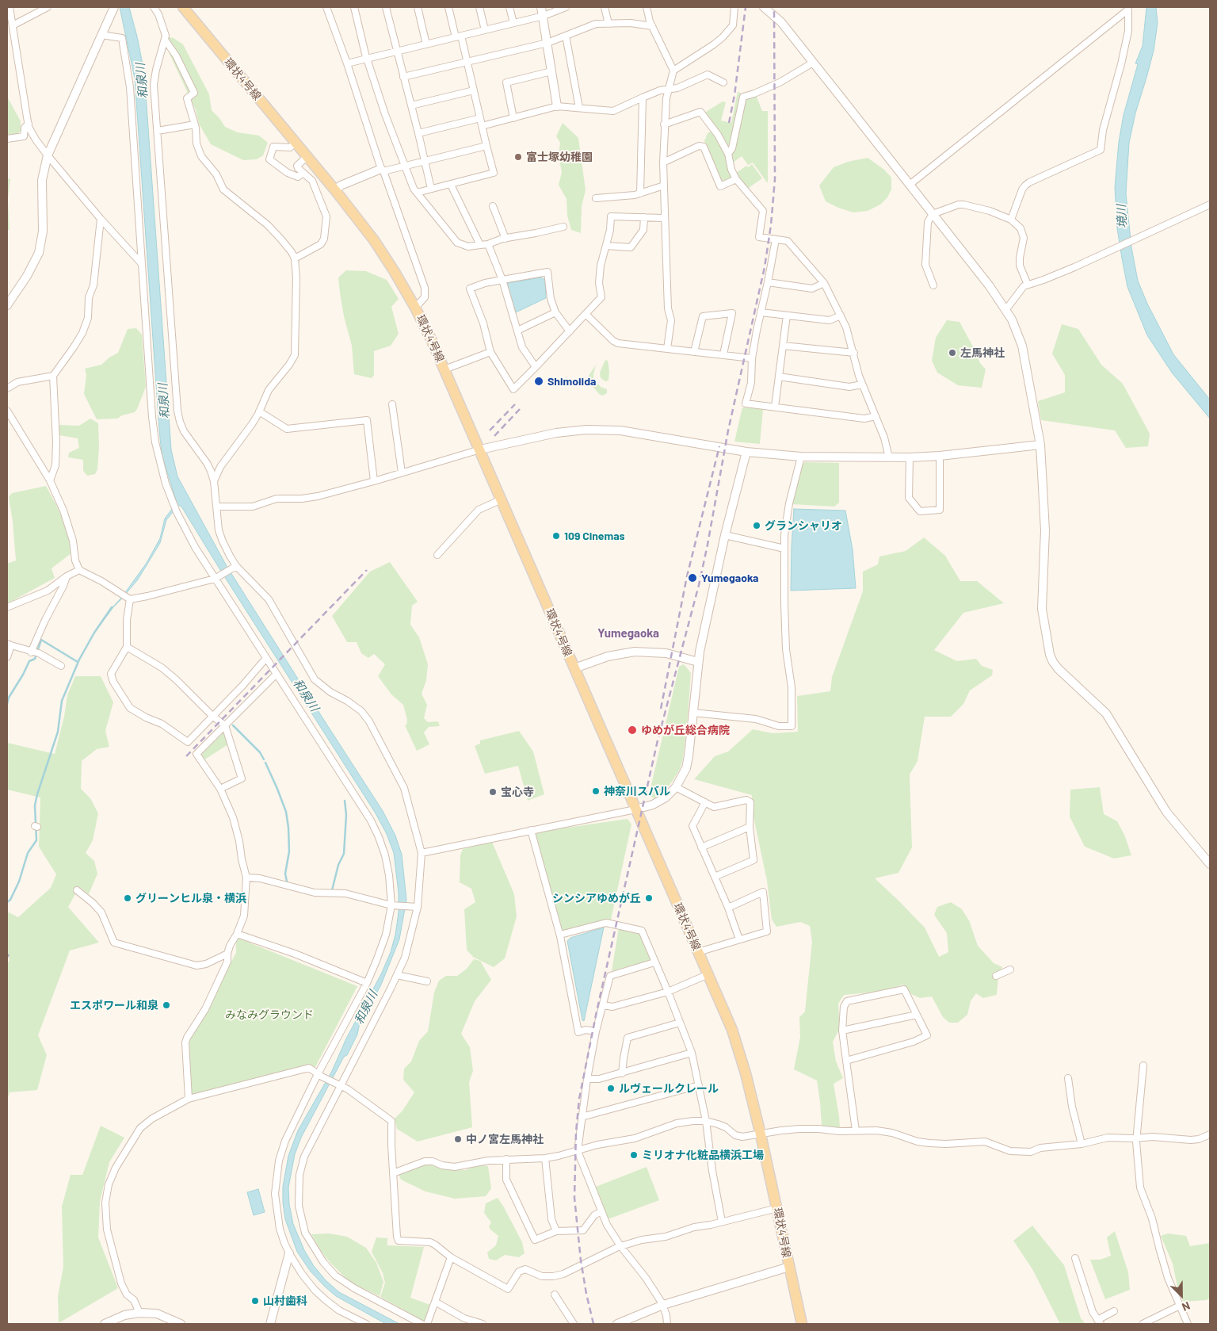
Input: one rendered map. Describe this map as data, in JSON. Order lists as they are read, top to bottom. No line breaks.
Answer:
{"streets":{"main road":["環状4号線"]},"districts":["Yumegaoka"],"water":["和泉川","境川"],"parks":["みなみグラウンド"],"places":["富士塚幼稚園","左馬神社","Shimoiida","グランシャリオ","109 Cinemas","Yumegaoka","ゆめが丘総合病院","神奈川スバル","宝心寺","グリーンヒル泉・横浜","シンシアゆめが丘","エスポワール和泉","ルヴェールクレール","中ノ宮左馬神社","ミリオナ化粧品横浜工場","山村歯科"],"north":"bottom right"}
